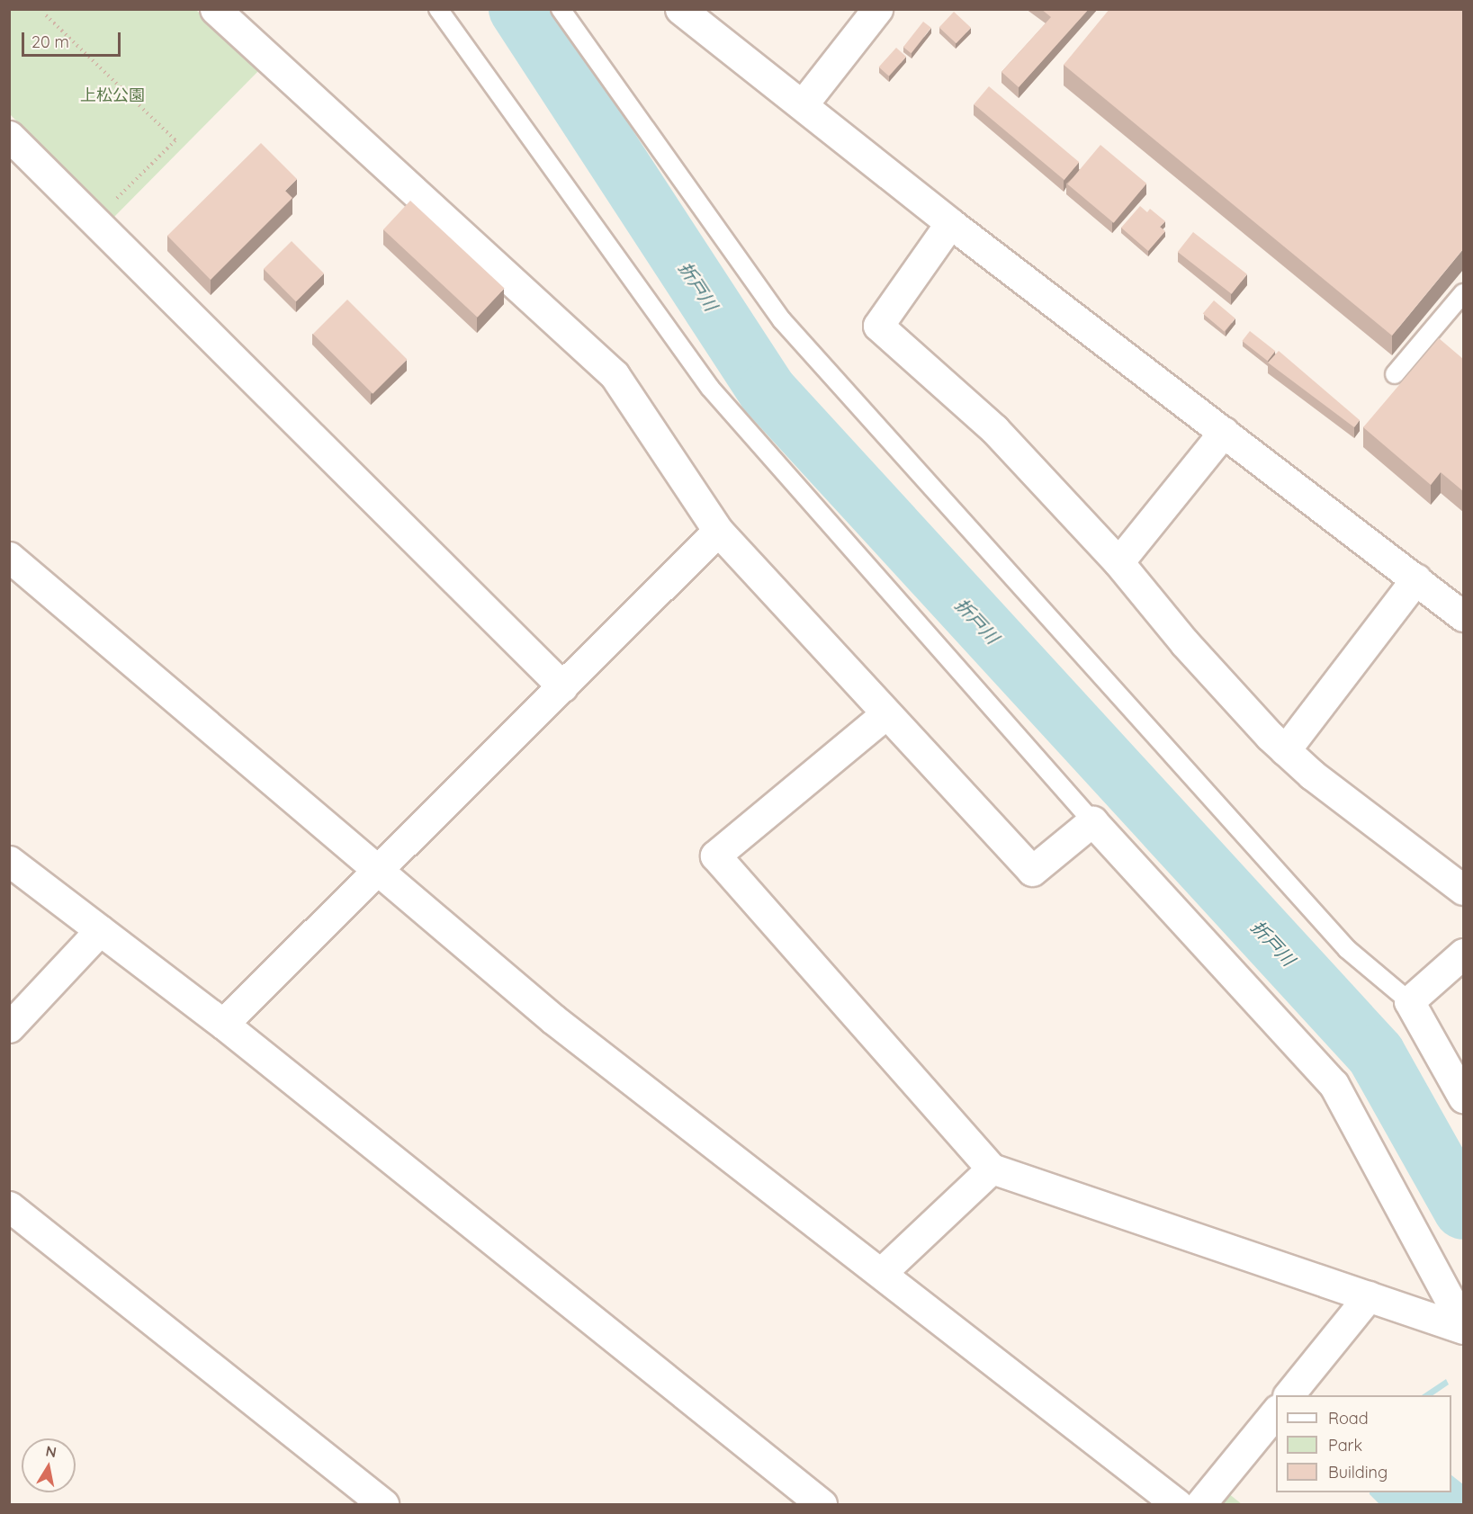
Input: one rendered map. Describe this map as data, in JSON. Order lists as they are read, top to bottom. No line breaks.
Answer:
{"water":["折戸川"],"parks":["上松公園"],"legend":["Road","Park","Building"],"scale_bar":"20 m","north":"top"}
